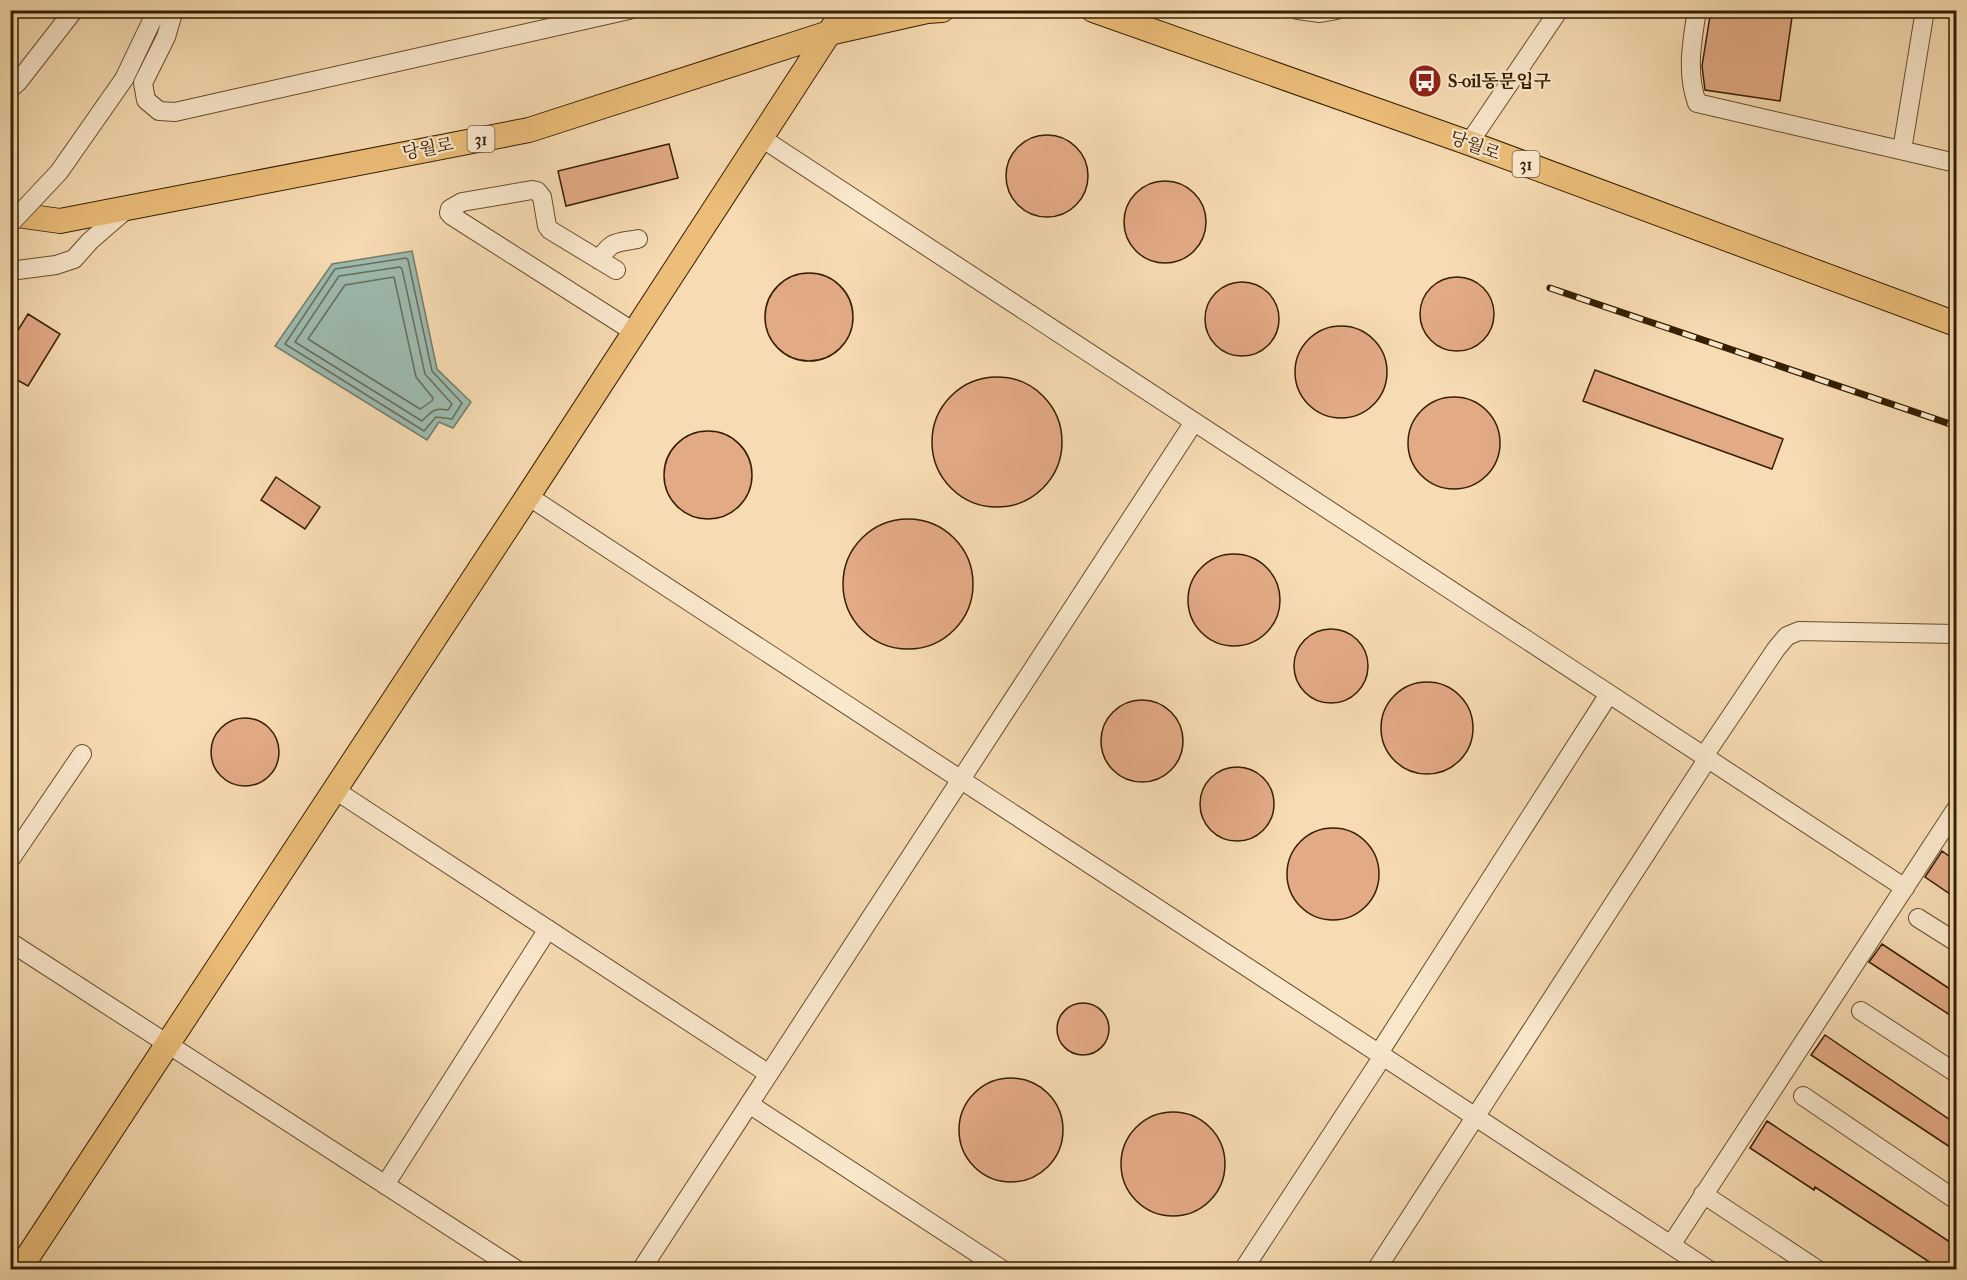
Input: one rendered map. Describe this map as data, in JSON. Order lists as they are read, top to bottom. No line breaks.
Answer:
{"streets":{"main road":["31","당월로"]},"places":{"bus stop":["S-oil동문입구"]}}
